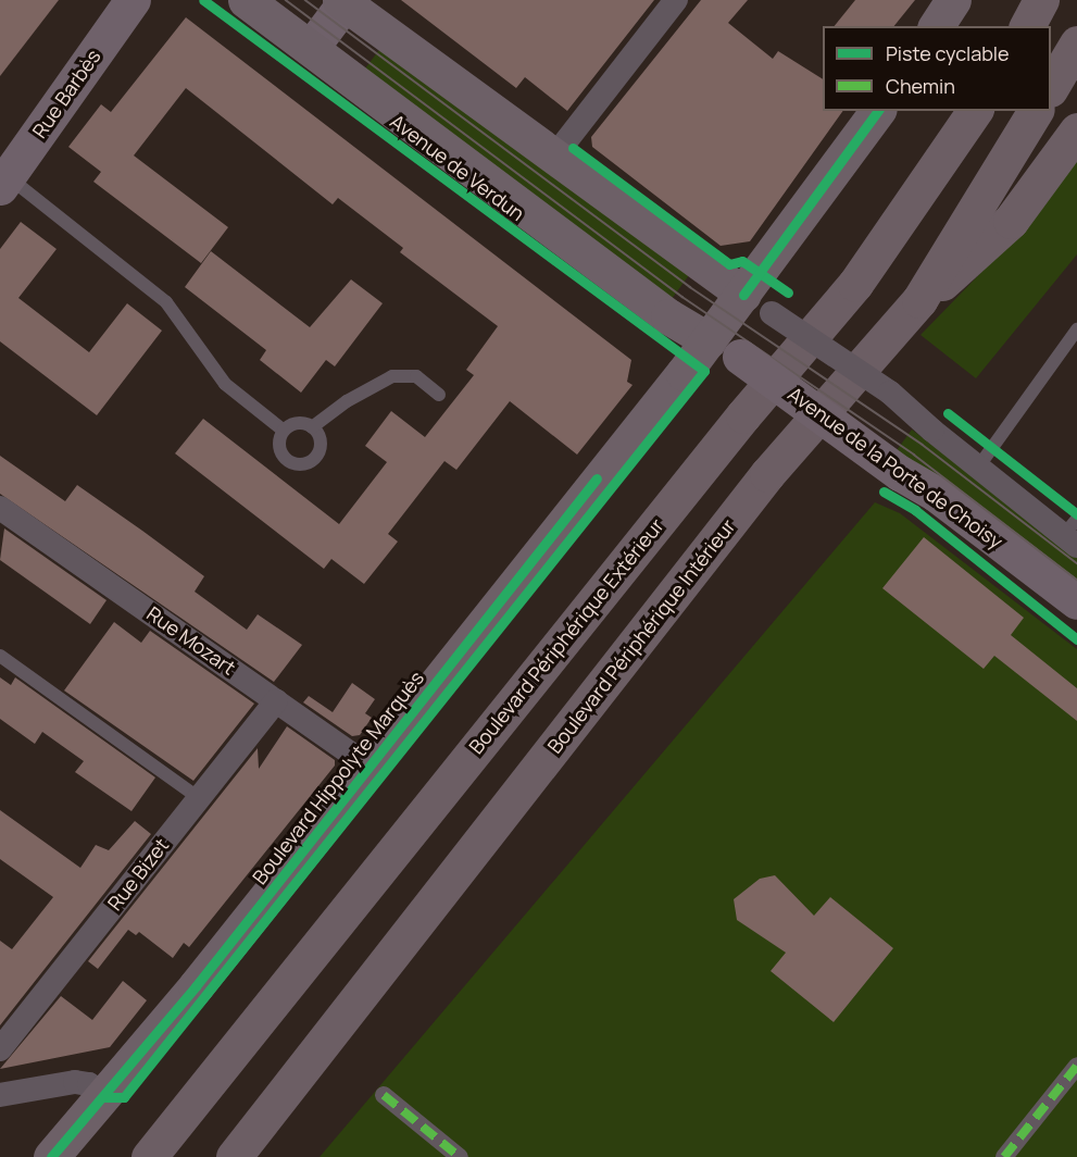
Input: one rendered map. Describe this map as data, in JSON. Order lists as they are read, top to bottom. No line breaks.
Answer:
{"streets":{"highway":["Boulevard Périphérique Extérieur","Boulevard Périphérique Intérieur"],"main road":["Rue Barbès","Avenue de Verdun","Avenue de la Porte de Choisy","Boulevard Hippolyte Marquès"],"street":["Rue Mozart","Rue Bizet"]},"crossings":[["Avenue de Verdun","Avenue de la Porte de Choisy"],["Avenue de Verdun","Boulevard Hippolyte Marquès"],["Avenue de la Porte de Choisy","Boulevard Hippolyte Marquès"],["Rue Mozart","Boulevard Hippolyte Marquès"],["Rue Mozart","Rue Bizet"]],"legend":["Piste cyclable","Chemin"]}
